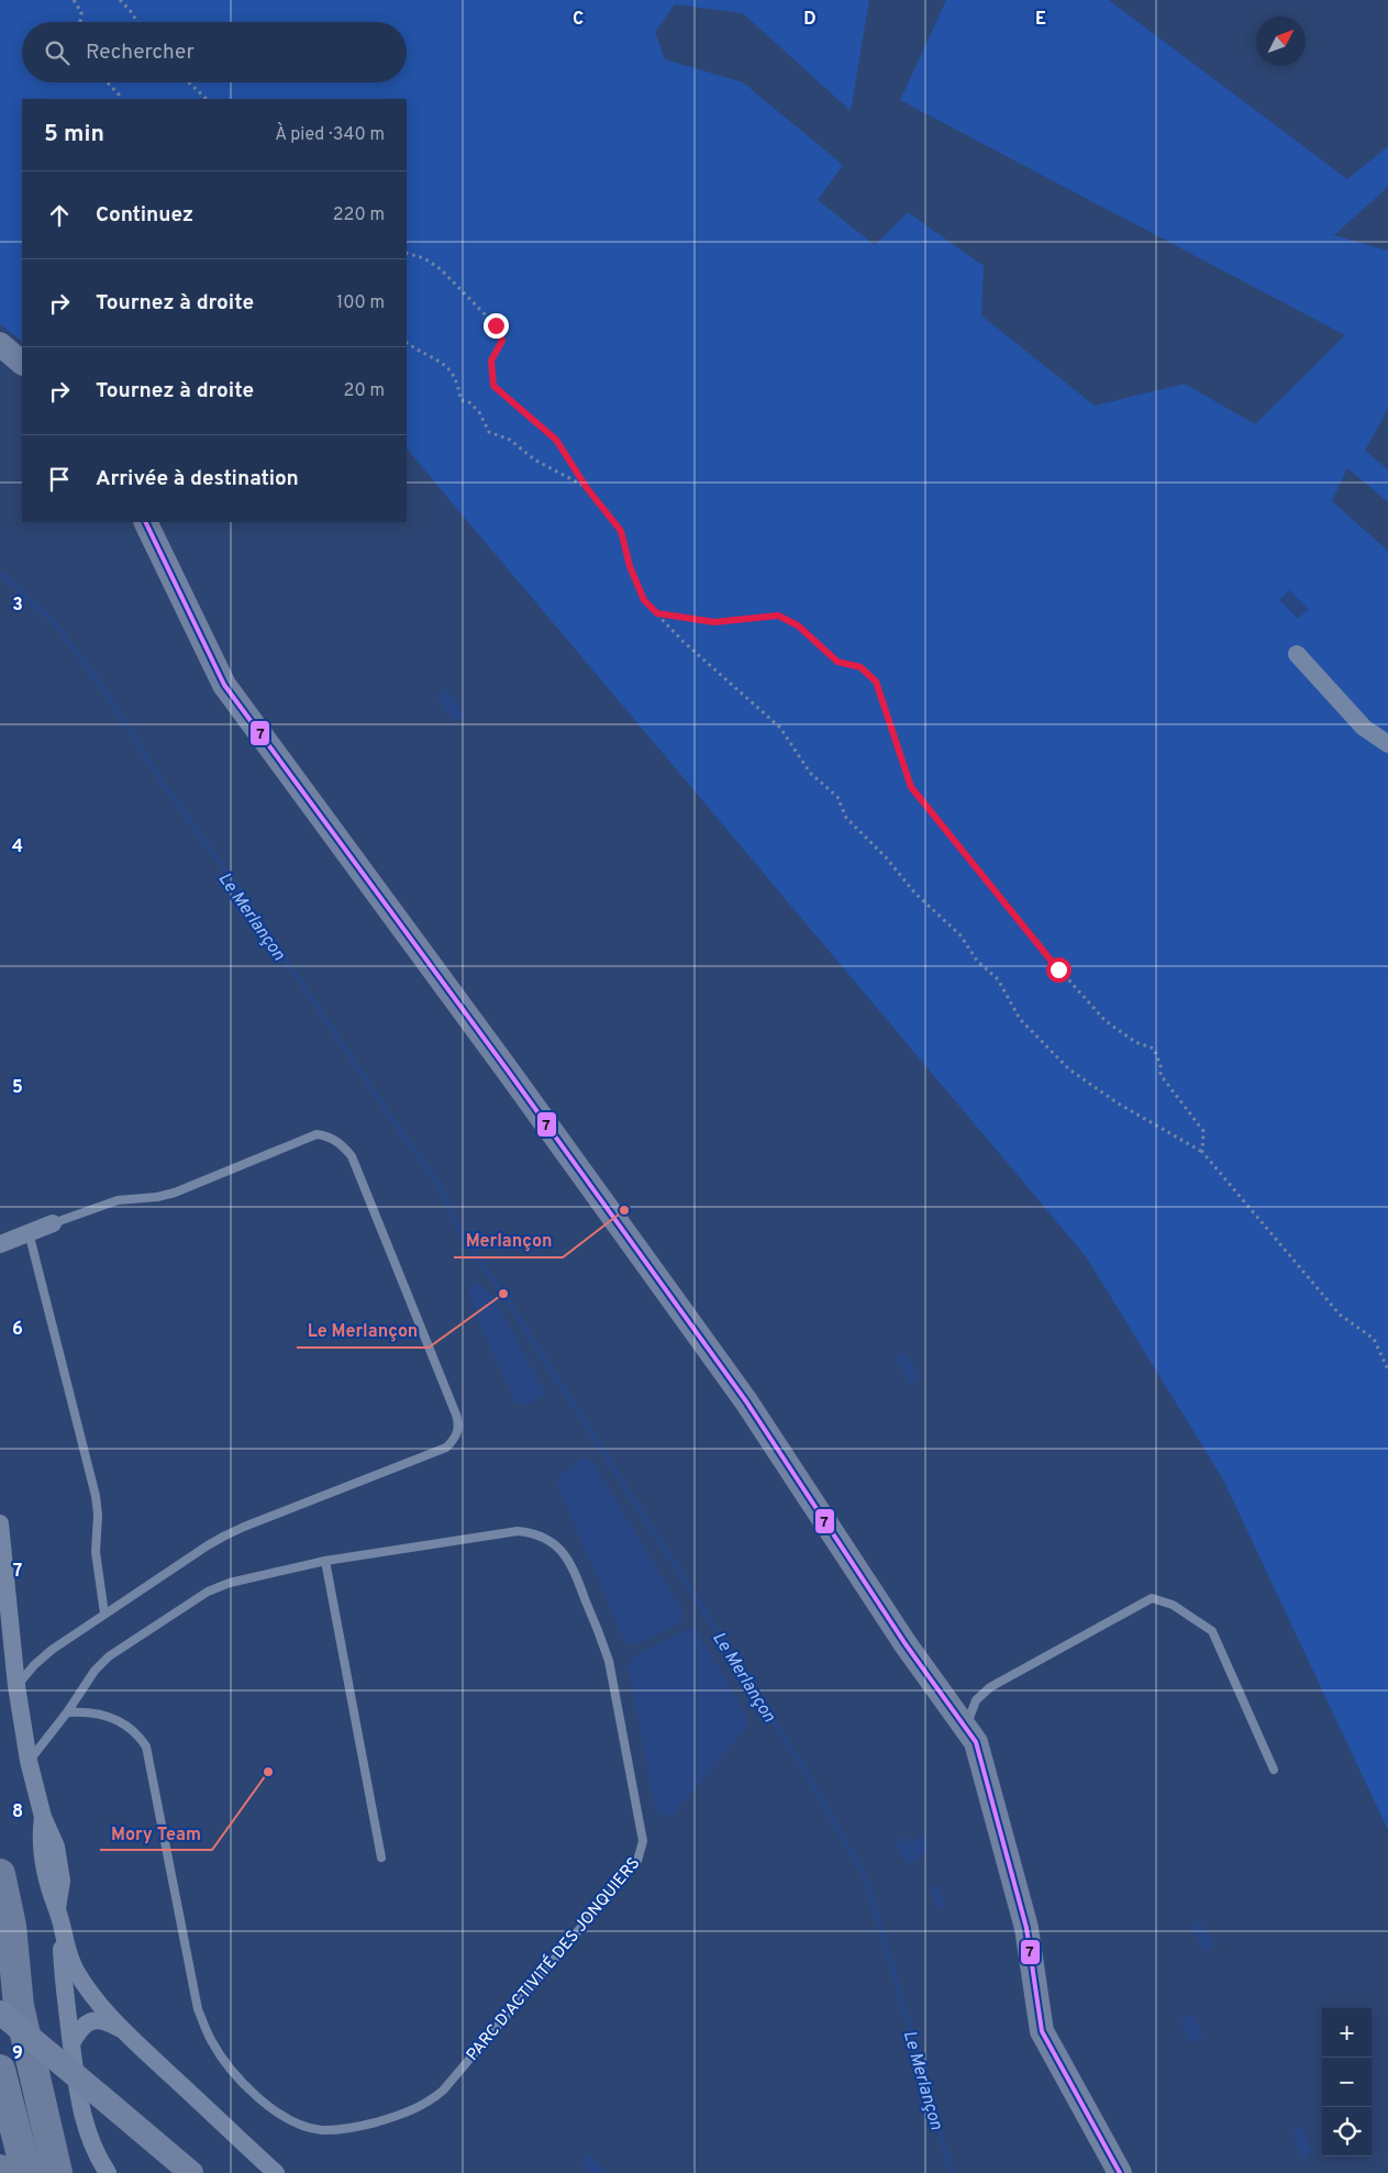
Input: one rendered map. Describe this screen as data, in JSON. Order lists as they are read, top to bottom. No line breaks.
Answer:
{"streets":{"lane":["PARC D'ACTIVITÉ DES JONQUIERS"]},"water":["Le Merlançon"],"places":["Merlançon","Le Merlançon","Mory Team"],"lines":["transit line 7"],"north":"top right","page":{"search":"Rechercher","heading":["5 min","À pied · 340 m"],"list":[["Continuez","220 m"],["Tournez à droite","100 m"],["Tournez à droite","20 m"],"Arrivée à destination"],"map_buttons":["+","−"]},"grid":{"columns":["C","D","E"],"rows":["3","4","5","6","7","8","9"]}}
